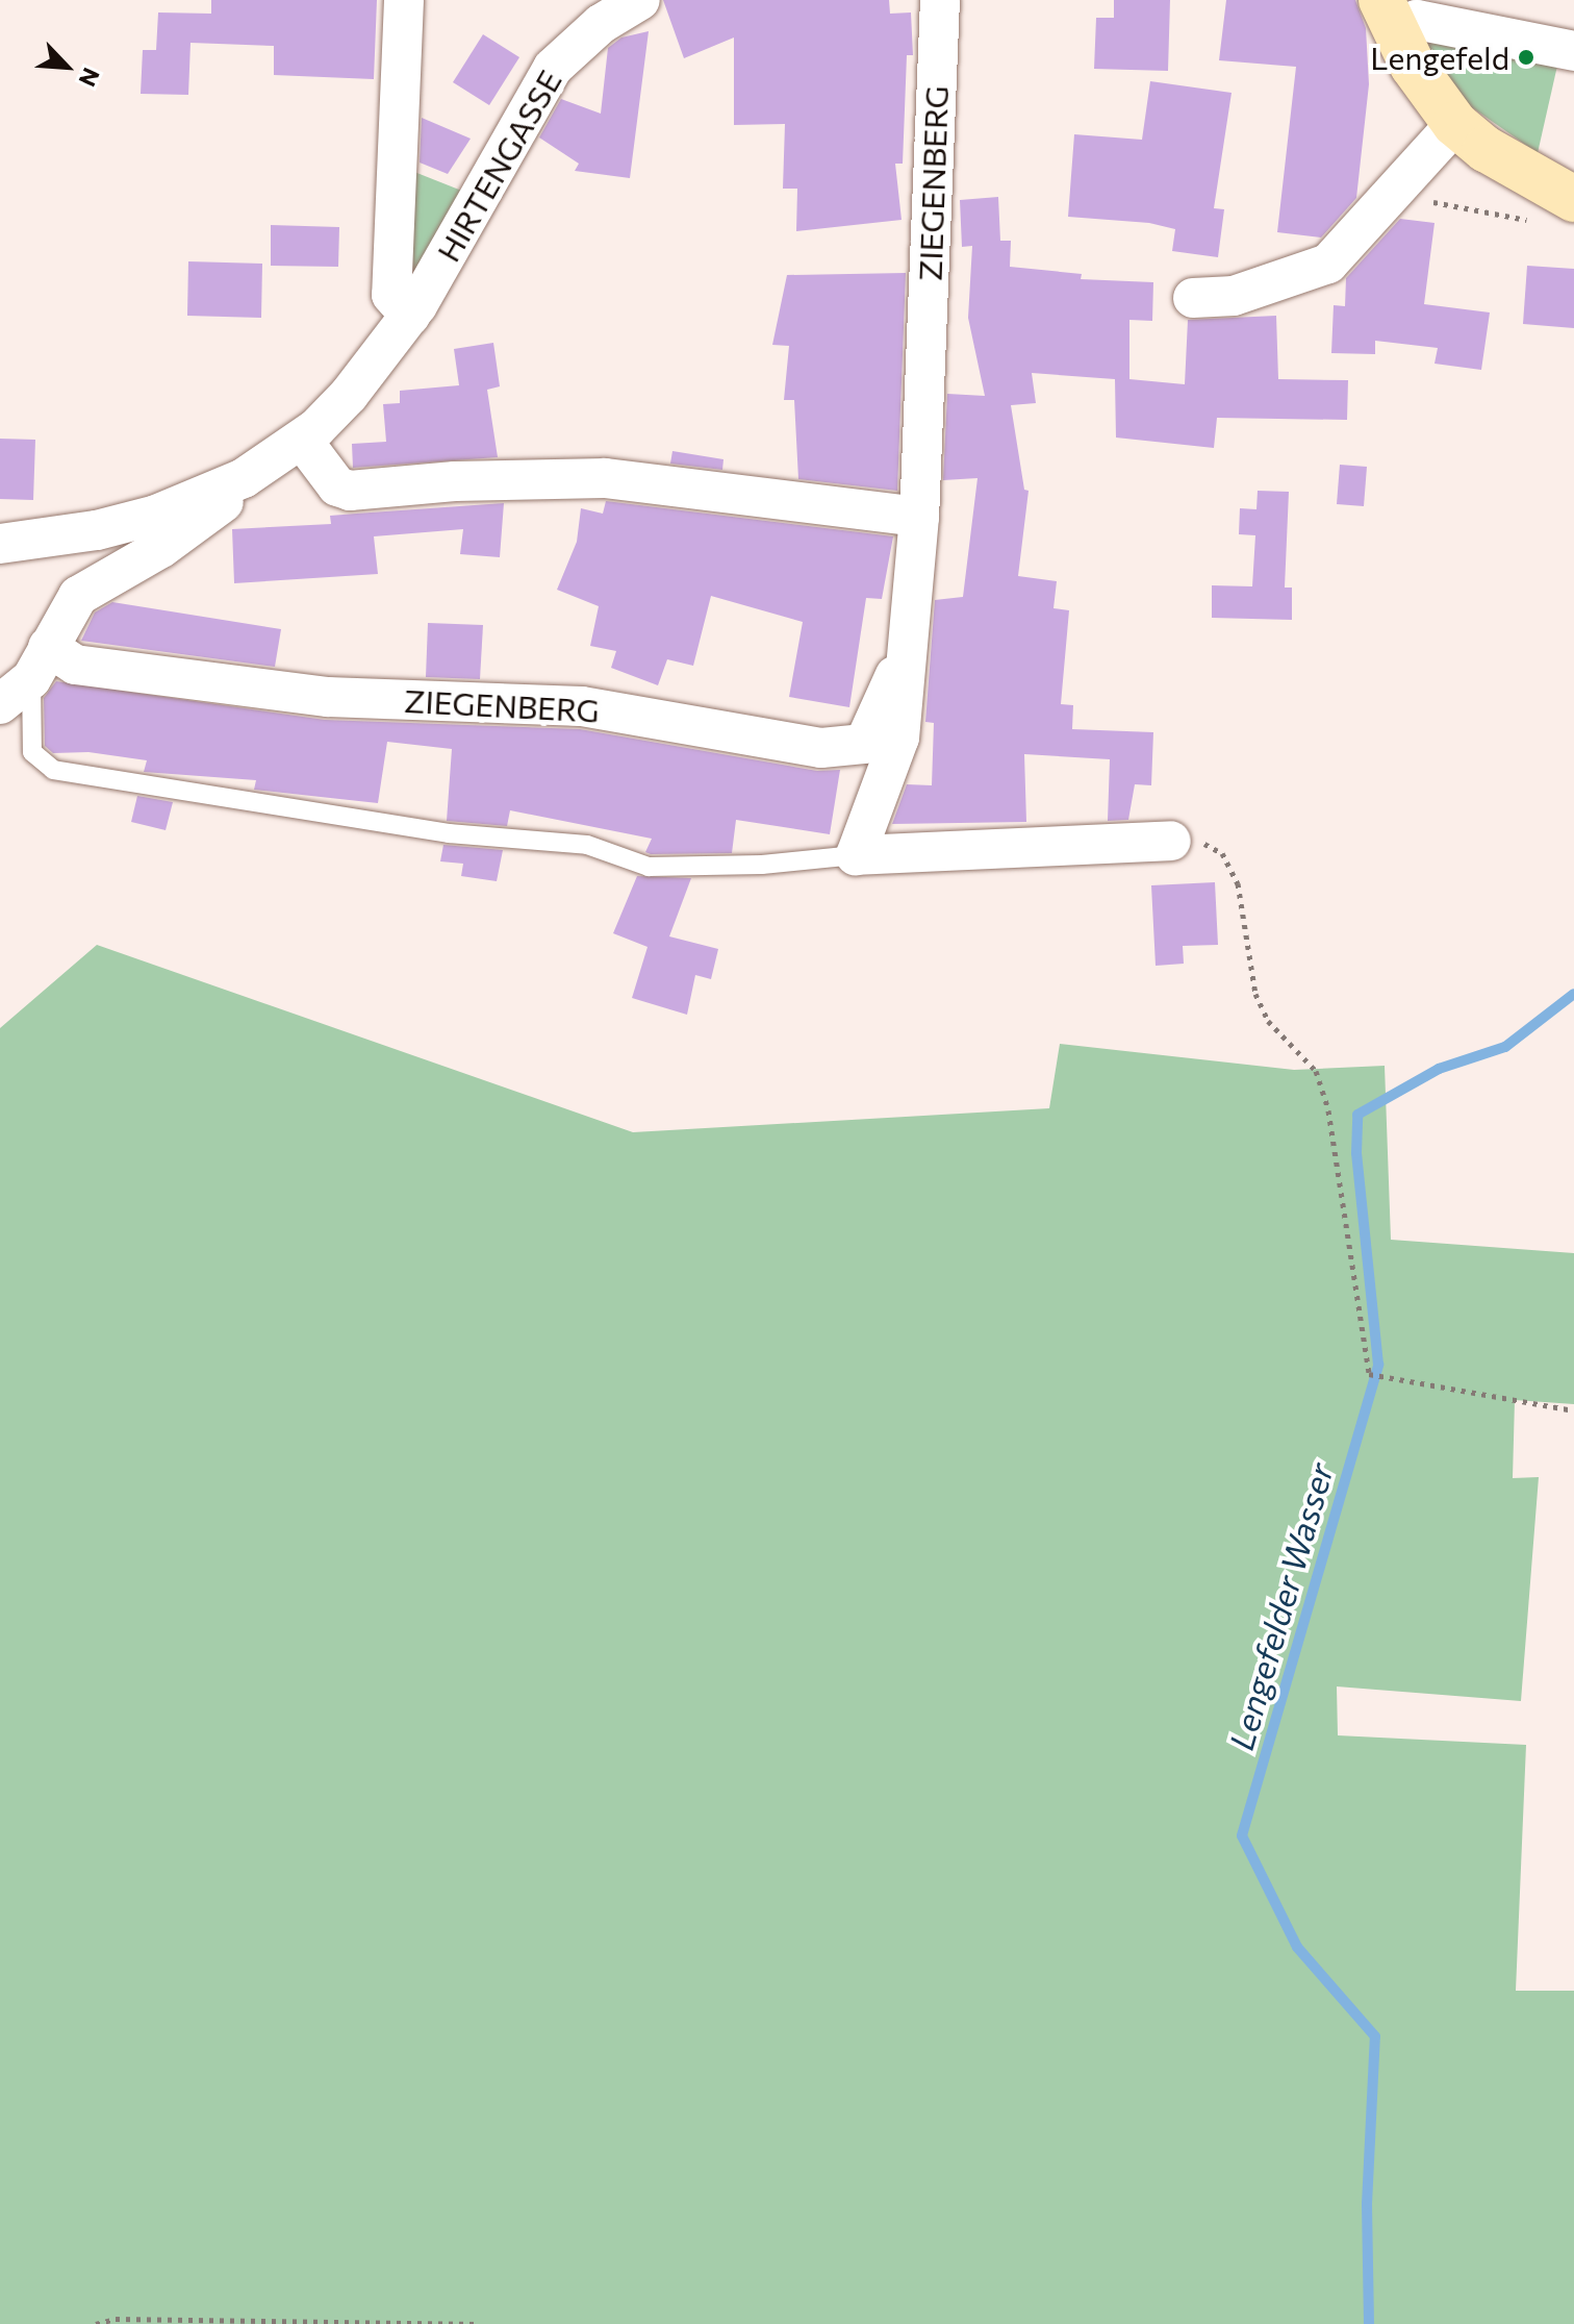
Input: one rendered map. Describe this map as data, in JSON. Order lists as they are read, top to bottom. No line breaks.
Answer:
{"streets":{"street":["HIRTENGASSE","ZIEGENBERG"]},"water":["Lengefelder Wasser"],"places":["Lengefeld"],"north":"bottom right"}
